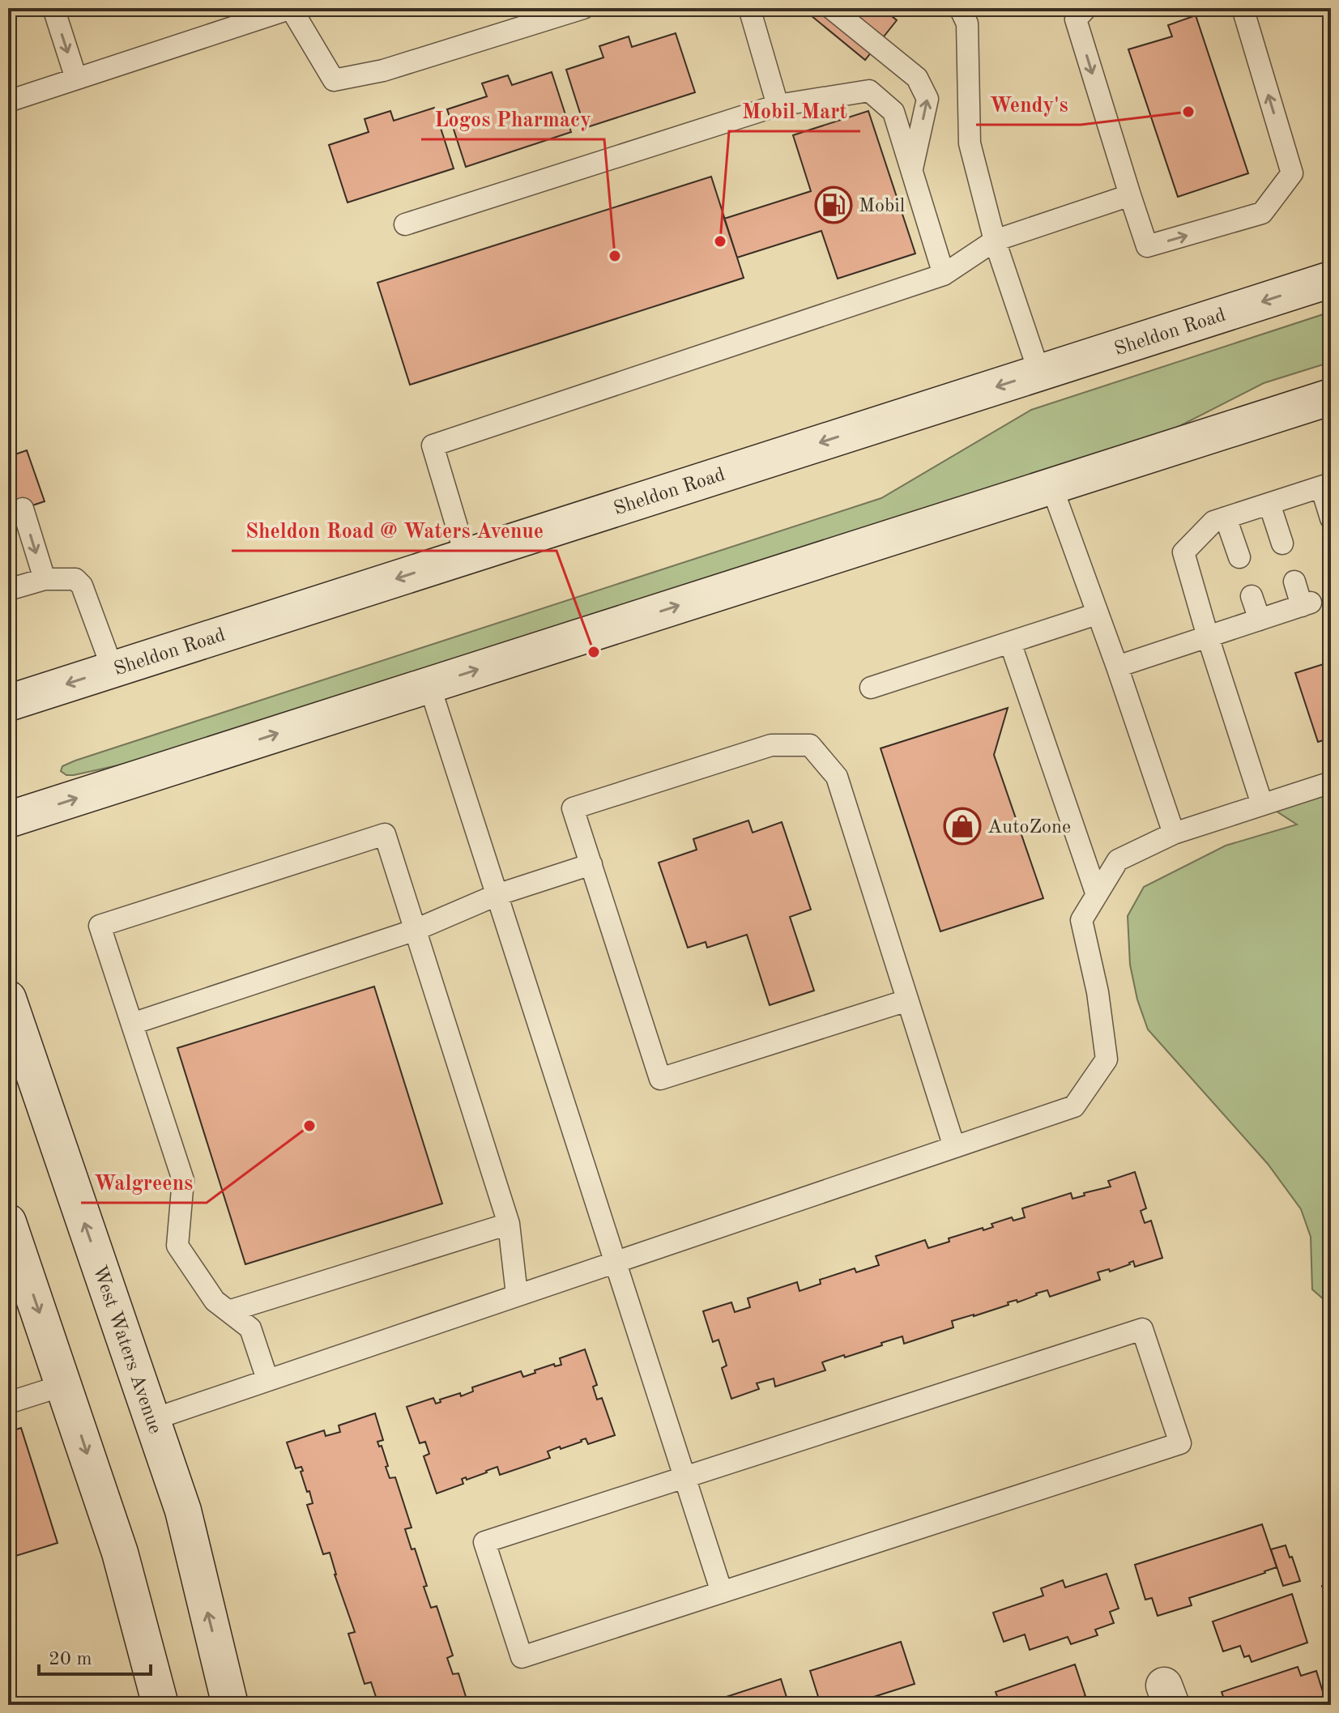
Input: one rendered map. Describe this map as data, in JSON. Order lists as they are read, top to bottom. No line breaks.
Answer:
{"streets":{"main road":["Sheldon Road","West Waters Avenue"]},"places":{"other":["Wendy's","Mobil Mart","Logos Pharmacy","Sheldon Road @ Waters Avenue","Walgreens"],"fuel station":["Mobil"],"shop":["AutoZone"]},"scale_bar":"20 m"}
